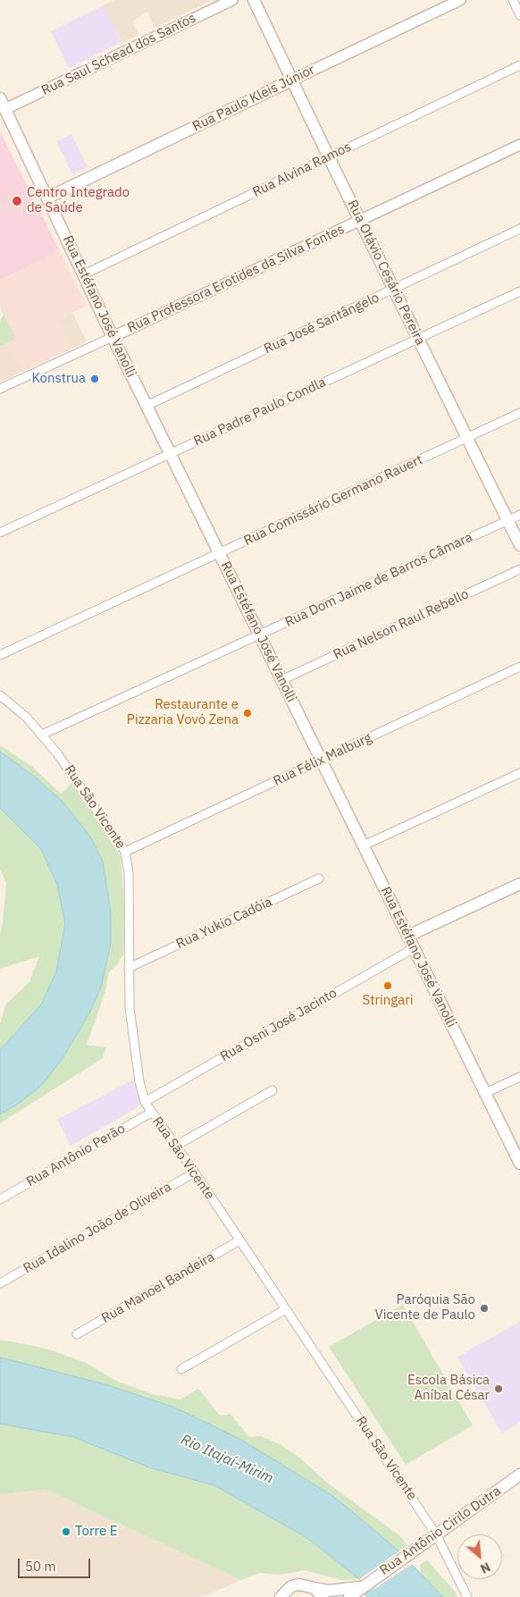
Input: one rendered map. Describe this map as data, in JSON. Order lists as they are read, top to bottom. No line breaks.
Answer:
{"streets":{"main road":["Rua Paulo Kleis Júnior","Rua Otávio Cesário Pereira","Rua Estéfano José Vanolli","Rua Antônio Cirilo Dutra"],"street":["Rua Saul Schead dos Santos","Rua Alvina Ramos","Rua Professora Erotides da Silva Fontes","Rua José Santângelo","Rua Padre Paulo Condla","Rua Comissário Germano Rauert","Rua Dom Jaime de Barros Câmara","Rua Nelson Raul Rebello","Rua Félix Malburg","Rua São Vicente","Rua Yukio Cadóia","Rua Osni José Jacinto","Rua Antônio Perão","Rua Idalino João de Oliveira","Rua Manoel Bandeira"]},"crossings":[["Rua Saul Schead dos Santos","Rua Estéfano José Vanolli"],["Rua Paulo Kleis Júnior","Rua Otávio Cesário Pereira"],["Rua Paulo Kleis Júnior","Rua Estéfano José Vanolli"],["Rua Alvina Ramos","Rua Otávio Cesário Pereira"],["Rua Alvina Ramos","Rua Estéfano José Vanolli"],["Rua Otávio Cesário Pereira","Rua Professora Erotides da Silva Fontes"],["Rua Otávio Cesário Pereira","Rua José Santângelo"],["Rua Otávio Cesário Pereira","Rua Padre Paulo Condla"],["Rua Otávio Cesário Pereira","Rua Comissário Germano Rauert"],["Rua Otávio Cesário Pereira","Rua Dom Jaime de Barros Câmara"],["Rua Professora Erotides da Silva Fontes","Rua Estéfano José Vanolli"],["Rua Estéfano José Vanolli","Rua José Santângelo"],["Rua Estéfano José Vanolli","Rua Padre Paulo Condla"],["Rua Estéfano José Vanolli","Rua Comissário Germano Rauert"],["Rua Estéfano José Vanolli","Rua Dom Jaime de Barros Câmara"],["Rua Estéfano José Vanolli","Rua Nelson Raul Rebello"],["Rua Estéfano José Vanolli","Rua Félix Malburg"],["Rua Estéfano José Vanolli","Rua Osni José Jacinto"],["Rua Dom Jaime de Barros Câmara","Rua São Vicente"],["Rua Félix Malburg","Rua São Vicente"],["Rua São Vicente","Rua Yukio Cadóia"],["Rua São Vicente","Rua Osni José Jacinto"],["Rua São Vicente","Rua Antônio Perão"],["Rua São Vicente","Rua Idalino João de Oliveira"],["Rua São Vicente","Rua Manoel Bandeira"],["Rua São Vicente","Rua Antônio Cirilo Dutra"]],"water":["Rio Itajaí-Mirim"],"places":["Centro Integrado de Saúde","Konstrua","Restaurante e Pizzaria Vovó Zena","Stringari","Paróquia São Vicente de Paulo","Escola Básica Aníbal César","Torre E"],"scale_bar":"50 m","north":"bottom right"}
